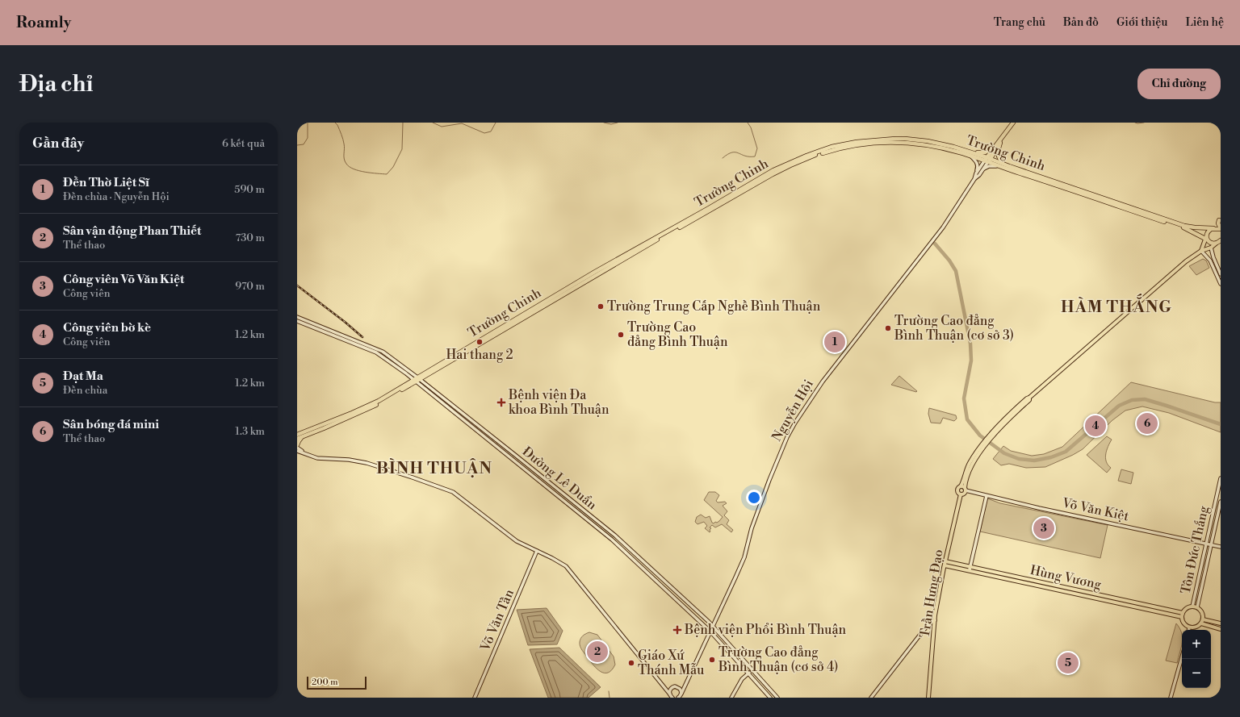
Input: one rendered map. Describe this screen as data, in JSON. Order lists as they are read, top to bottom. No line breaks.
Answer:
{"streets":{"highway":["Trường Chinh","Nguyễn Hội"],"main road":["Hùng Vương","Trần Hưng Đạo"],"street":["Đường Lê Duẩn","Võ Văn Kiệt","Tôn Đức Thắng","Võ Văn Tần"]},"crossings":[["Trường Chinh","Nguyễn Hội"],["Trường Chinh","Đường Lê Duẩn"],["Nguyễn Hội","Đường Lê Duẩn"],["Võ Văn Kiệt","Tôn Đức Thắng"],["Võ Văn Kiệt","Trần Hưng Đạo"],["Tôn Đức Thắng","Hùng Vương"],["Hùng Vương","Trần Hưng Đạo"]],"districts":["HÀM THẮNG","BÌNH THUẬN"],"places":{"other":["Trường Trung Cấp Nghề Bình Thuận","Trường Cao đẳng Bình Thuận (cơ sở 3)","Trường Cao đẳng Bình Thuận","Hai thang 2","Trường Cao đẳng Bình Thuận (cơ sở 4)","Giáo Xứ Thánh Mẫu"],"health":["Bệnh viện Đa khoa Bình Thuận","Bệnh viện Phổi Bình Thuận"]},"scale_bar":"200 m","page":{"header":"Roamly","nav":["Trang chủ","Bản đồ","Giới thiệu","Liên hệ"],"buttons":"Chỉ đường","title":"Địa chỉ","heading":["Gần đây","6 kết quả"],"list":[{"mark":"1","name":"Đền Thờ Liệt Sĩ","note":"Đền chùa · Nguyễn Hội","value":"590 m"},{"mark":"2","name":"Sân vận động Phan Thiết","note":"Thể thao","value":"730 m"},{"mark":"3","name":"Công viên Võ Văn Kiệt","note":"Công viên","value":"970 m"},{"mark":"4","name":"Công viên bờ kè","note":"Công viên","value":"1.2 km"},{"mark":"5","name":"Đạt Ma","note":"Đền chùa","value":"1.2 km"},{"mark":"6","name":"Sân bóng đá mini","note":"Thể thao","value":"1.3 km"}],"pins":["1","6","4","3","2","5"],"map_buttons":["+","−"],"scale":"200 m"}}
